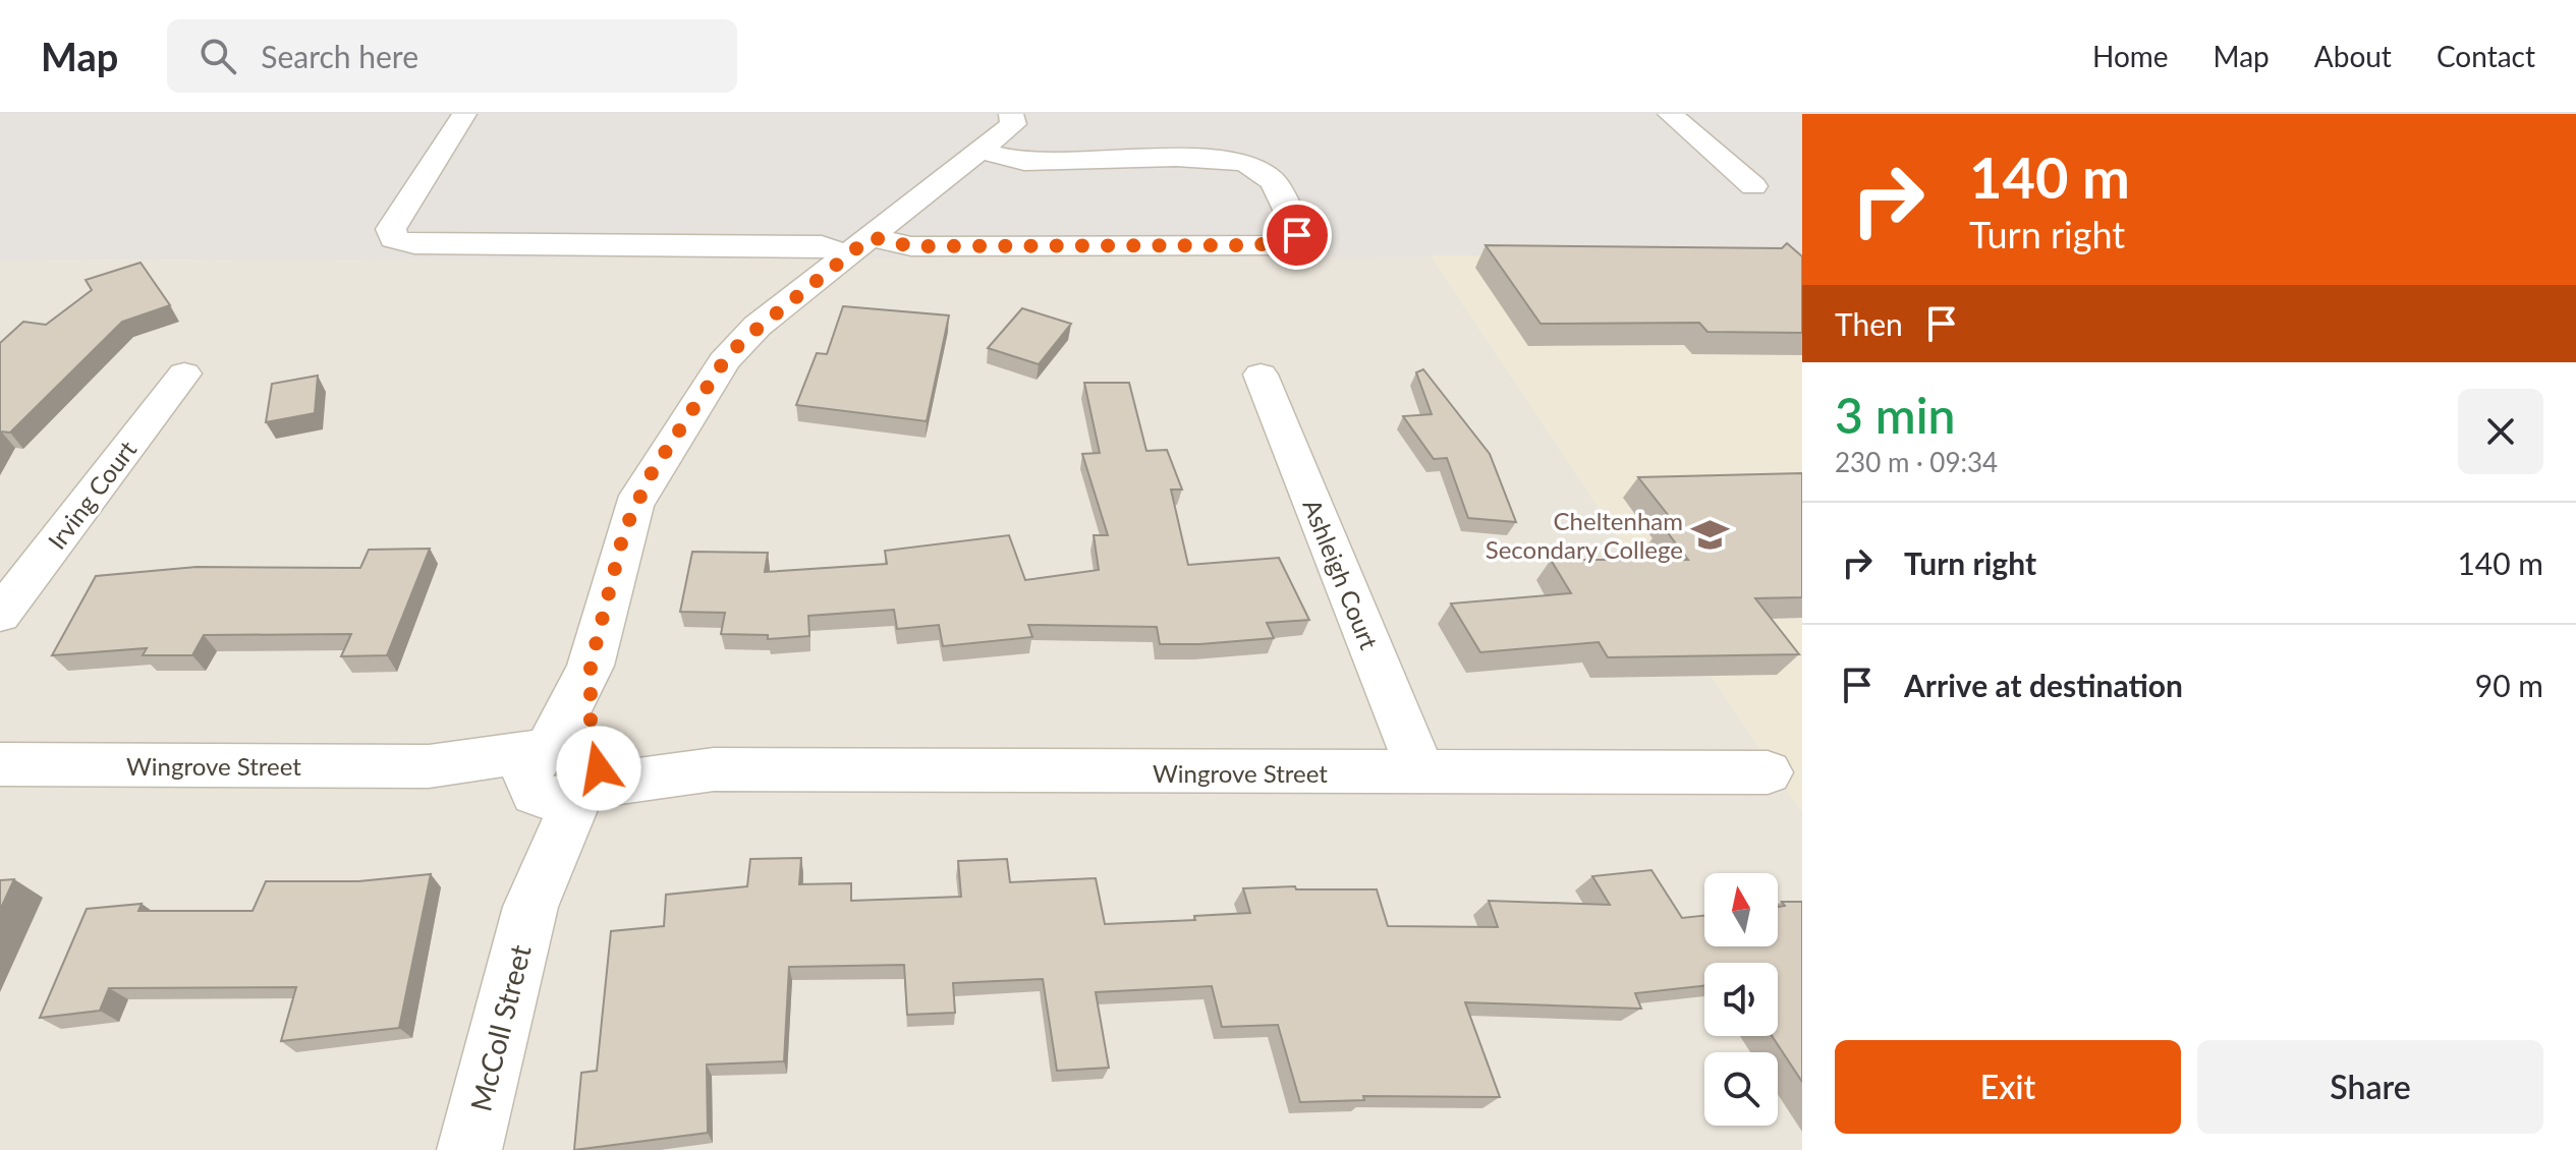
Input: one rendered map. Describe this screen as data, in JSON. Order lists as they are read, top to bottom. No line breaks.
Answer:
{"streets":{"street":["Irving Court","Ashleigh Court","Wingrove Street","McColl Street"]},"crossings":[["Ashleigh Court","Wingrove Street"],["Wingrove Street","McColl Street"]],"places":{"school or university":["Cheltenham Secondary College"]},"north":"top","page":{"header":"Map","search":"Search here","nav":["Home","Map","About","Contact"],"turn":["140 m","Turn right"],"then":"Then","heading":["3 min","230 m · 09:34"],"list":[{"name":"Turn right","value":"140 m"},{"name":"Arrive at destination","value":"90 m"}],"buttons":["Exit","Share"]}}
